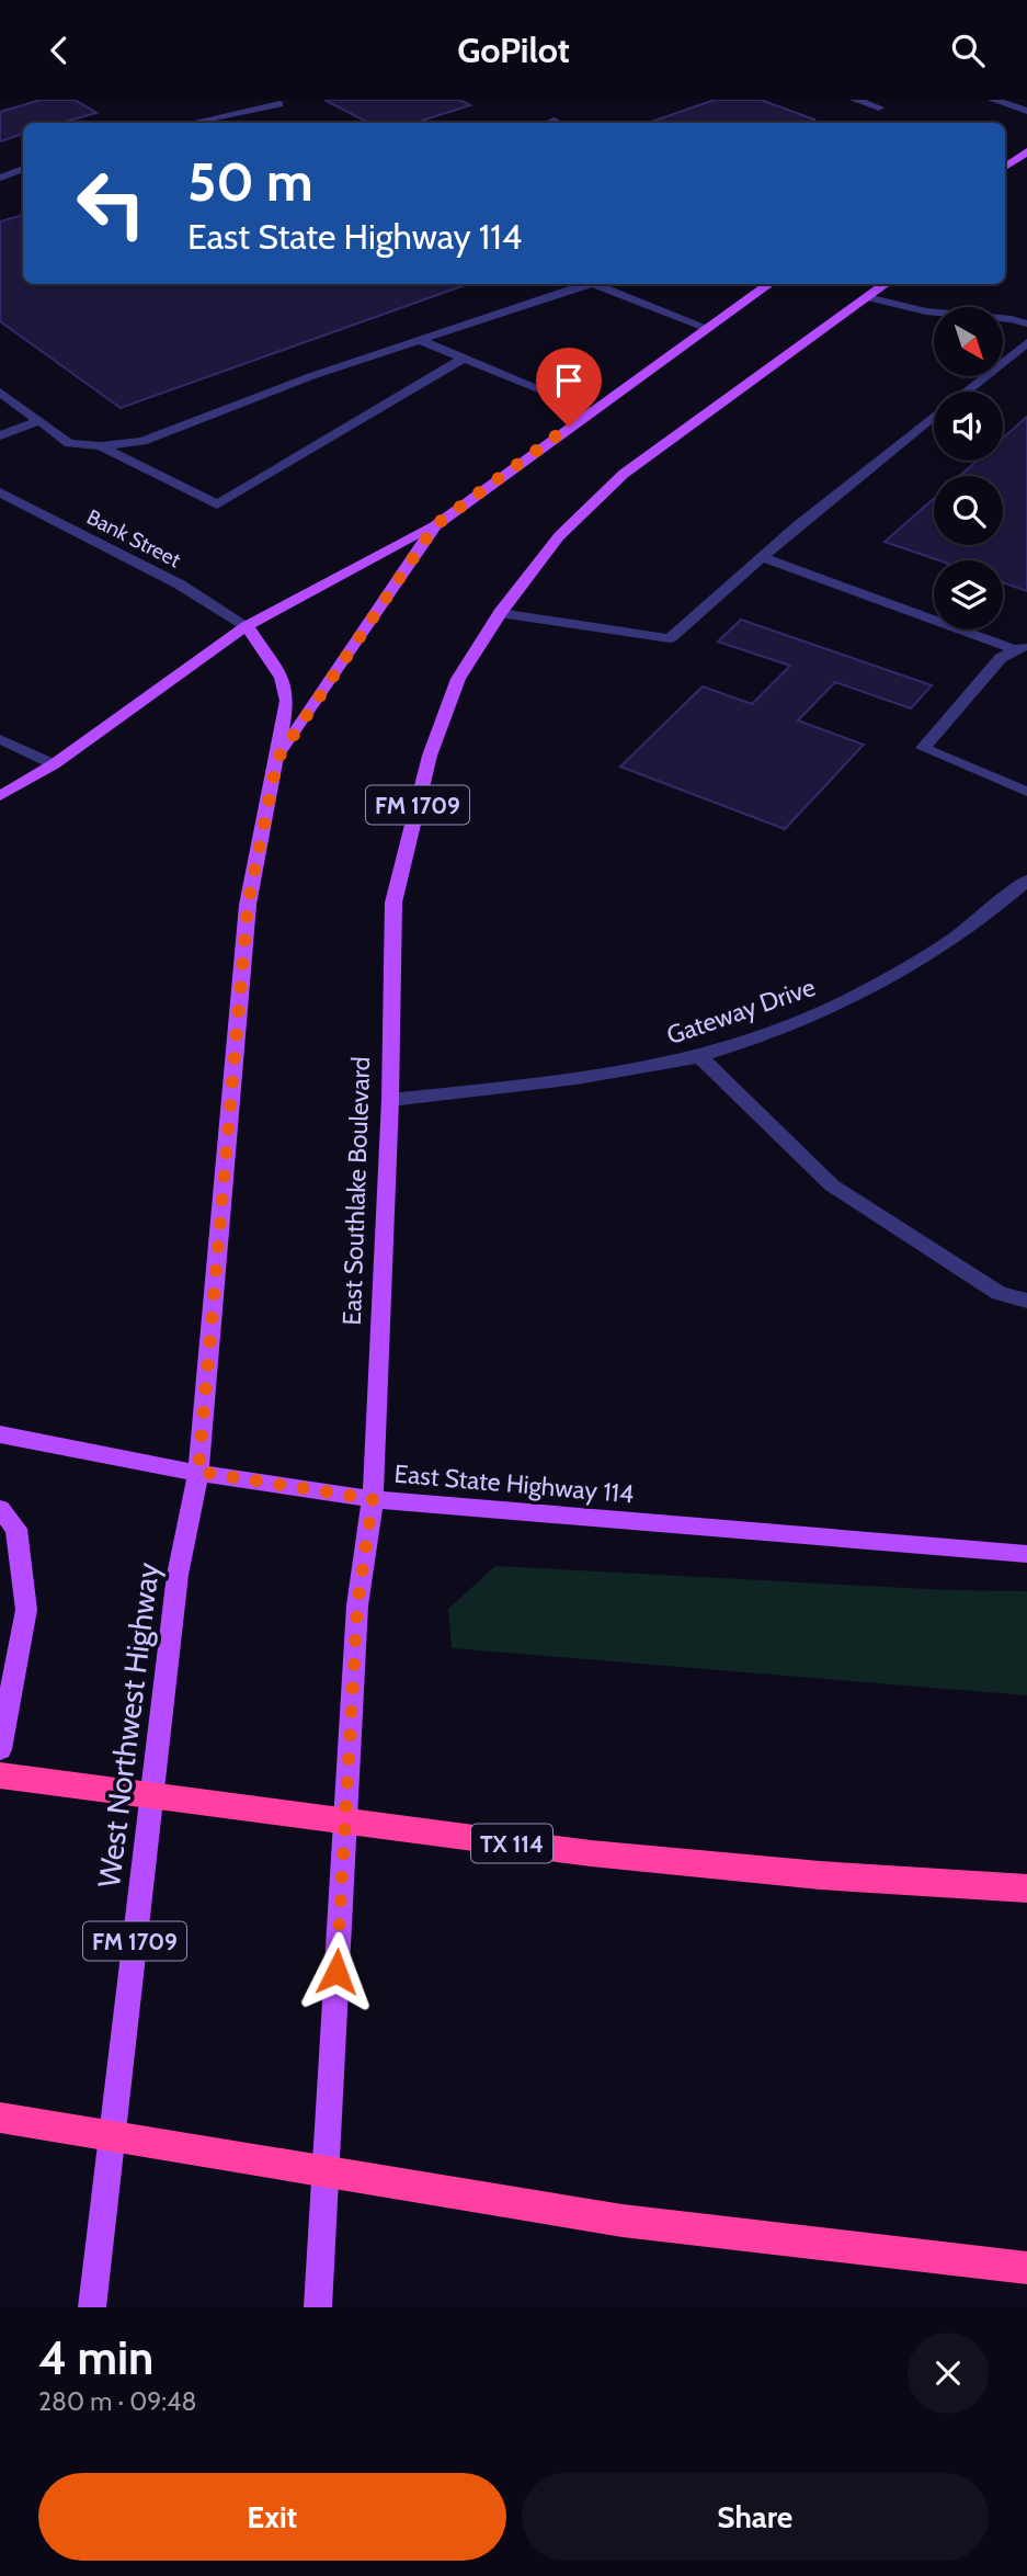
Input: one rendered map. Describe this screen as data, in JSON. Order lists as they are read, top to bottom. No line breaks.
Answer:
{"streets":{"highway":["TX 114"],"main road":["FM 1709","East Southlake Boulevard","East State Highway 114","West Northwest Highway"],"street":["Bank Street","Gateway Drive"]},"crossings":[["FM 1709","East State Highway 114"],["FM 1709","West Northwest Highway"],["Gateway Drive","East Southlake Boulevard"],["East Southlake Boulevard","East State Highway 114"],["East State Highway 114","West Northwest Highway"]],"north":"bottom right","page":{"header":"GoPilot","turn":["50 m","East State Highway 114"],"heading":["4 min","280 m · 09:48"],"buttons":["Exit","Share"]}}
